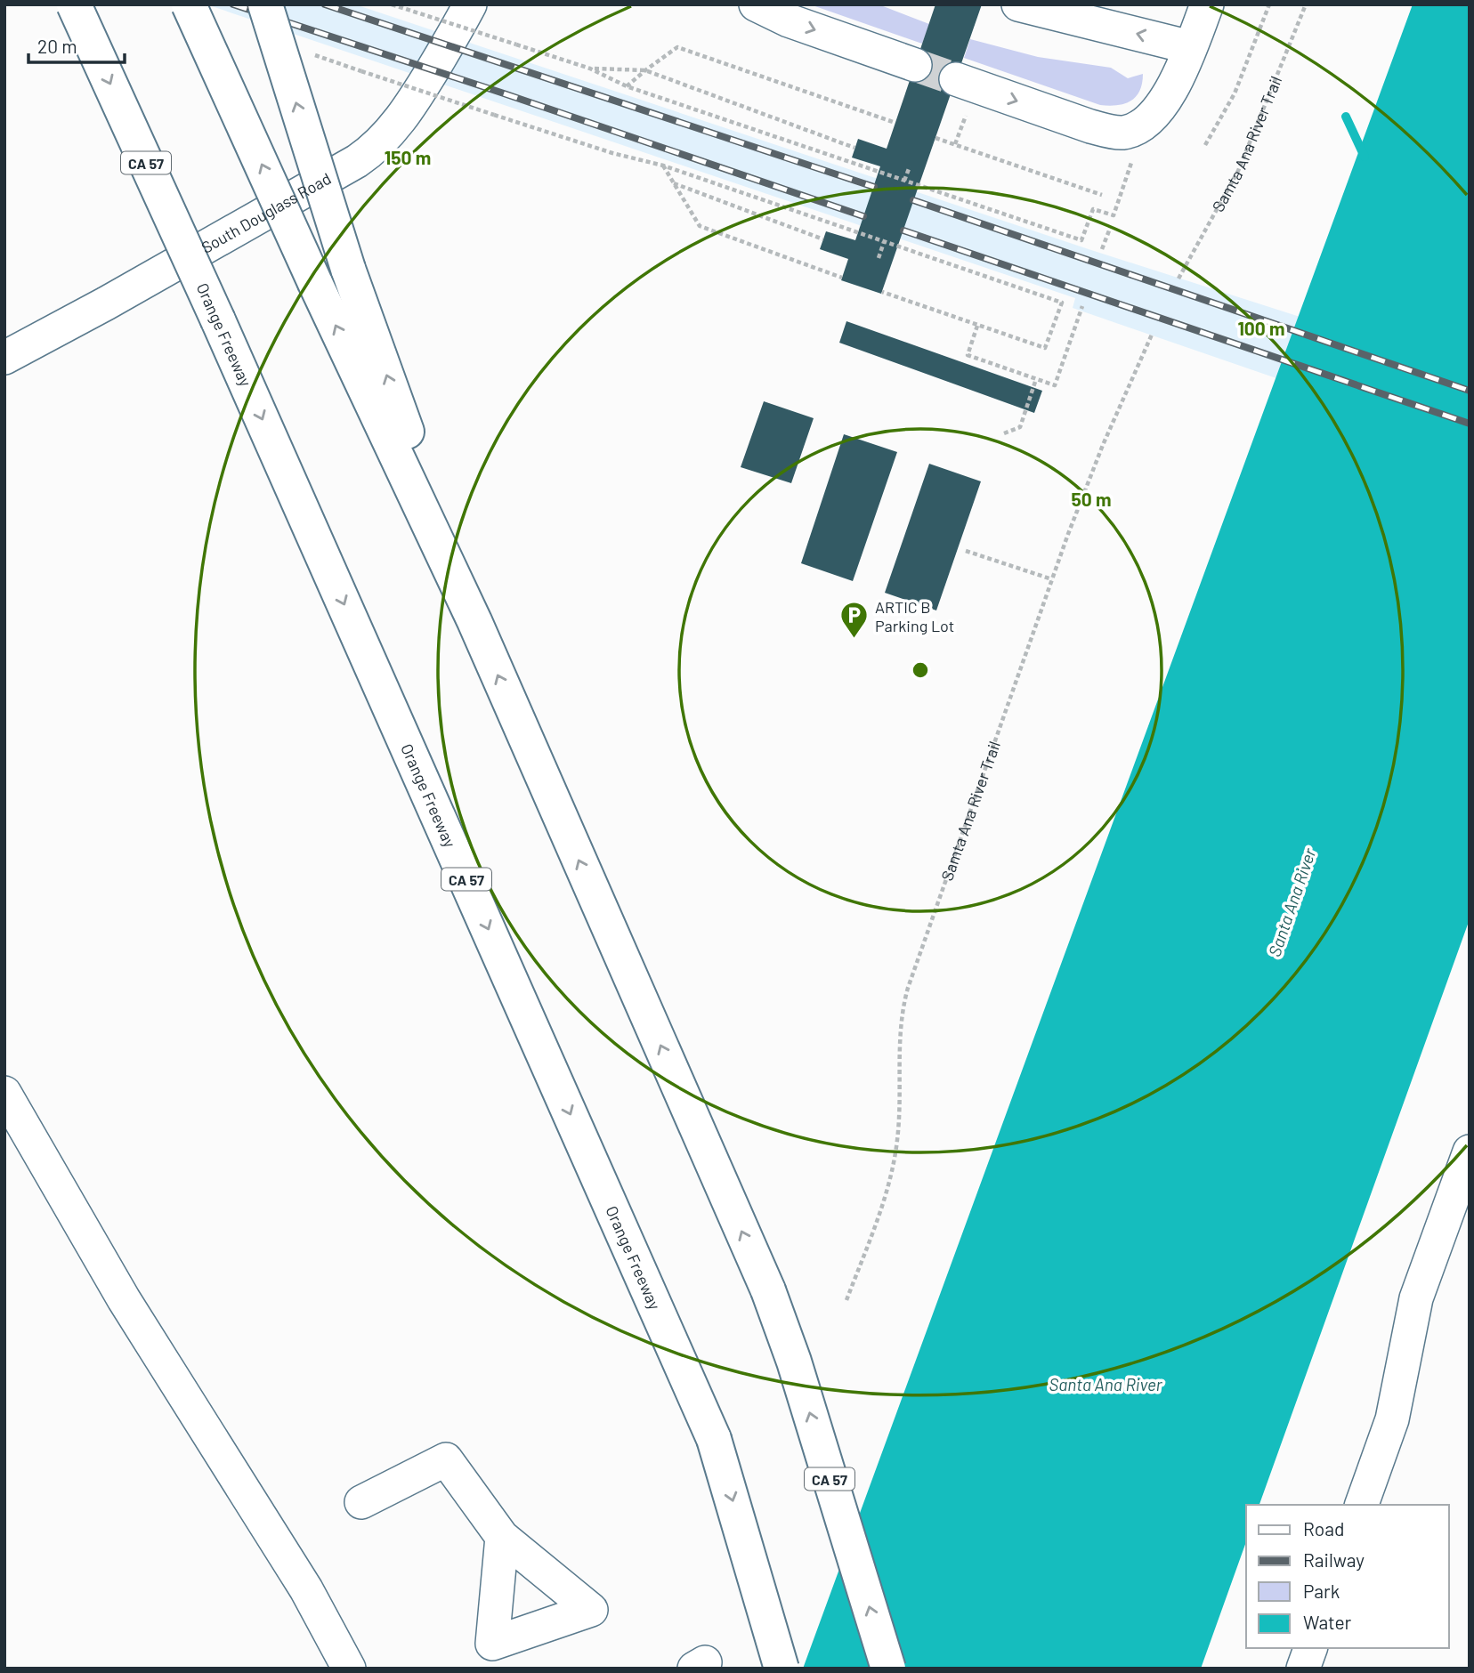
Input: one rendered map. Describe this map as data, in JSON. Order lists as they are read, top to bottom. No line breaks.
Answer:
{"streets":{"highway":["CA 57","Orange Freeway"],"street":["South Douglass Road"],"path":["Samta Ana River Trail"]},"water":["Santa Ana River"],"places":{"parking":["ARTIC B Parking Lot"]},"legend":["Road","Railway","Park","Water"],"scale_bar":"20 m","rings":["150 m","100 m","50 m"]}
